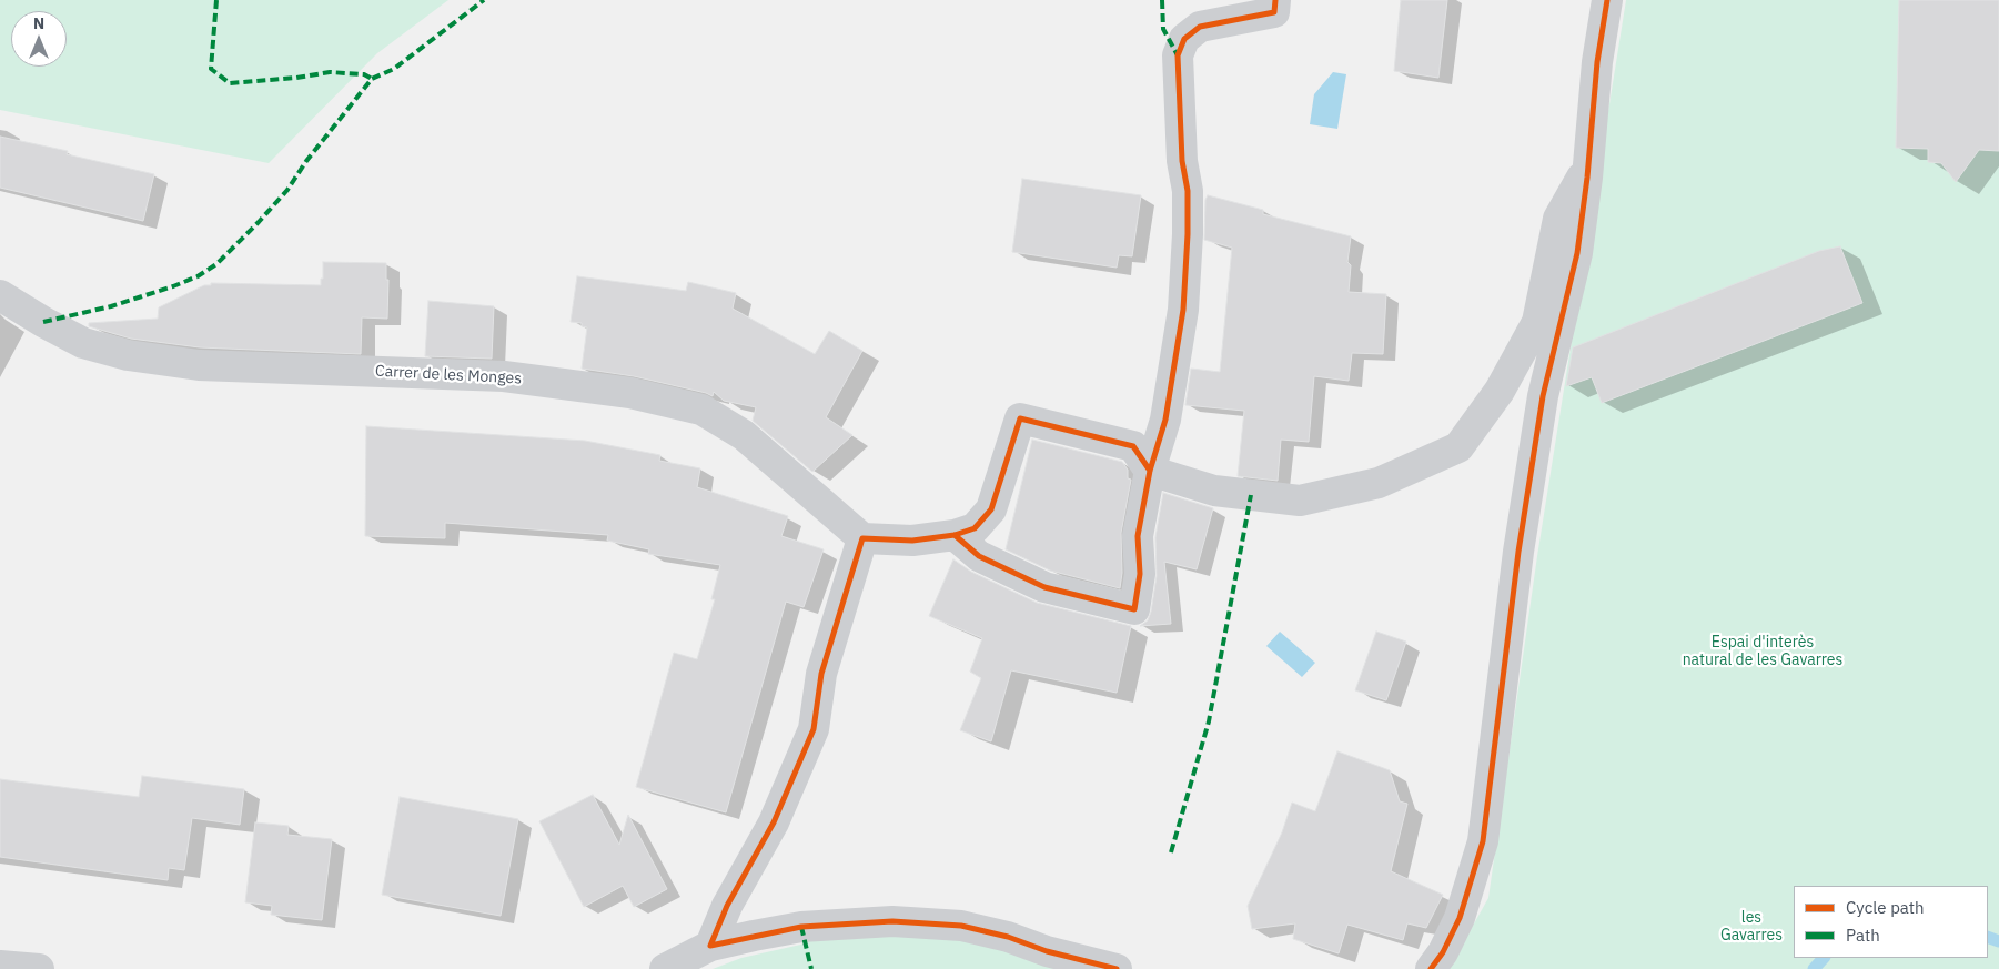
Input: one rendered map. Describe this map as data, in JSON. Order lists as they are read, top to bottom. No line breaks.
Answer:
{"streets":{"street":["Carrer de les Monges"]},"parks":["Espai d'interès natural de les Gavarres","les Gavarres"],"legend":["Cycle path","Path"],"north":"top"}
